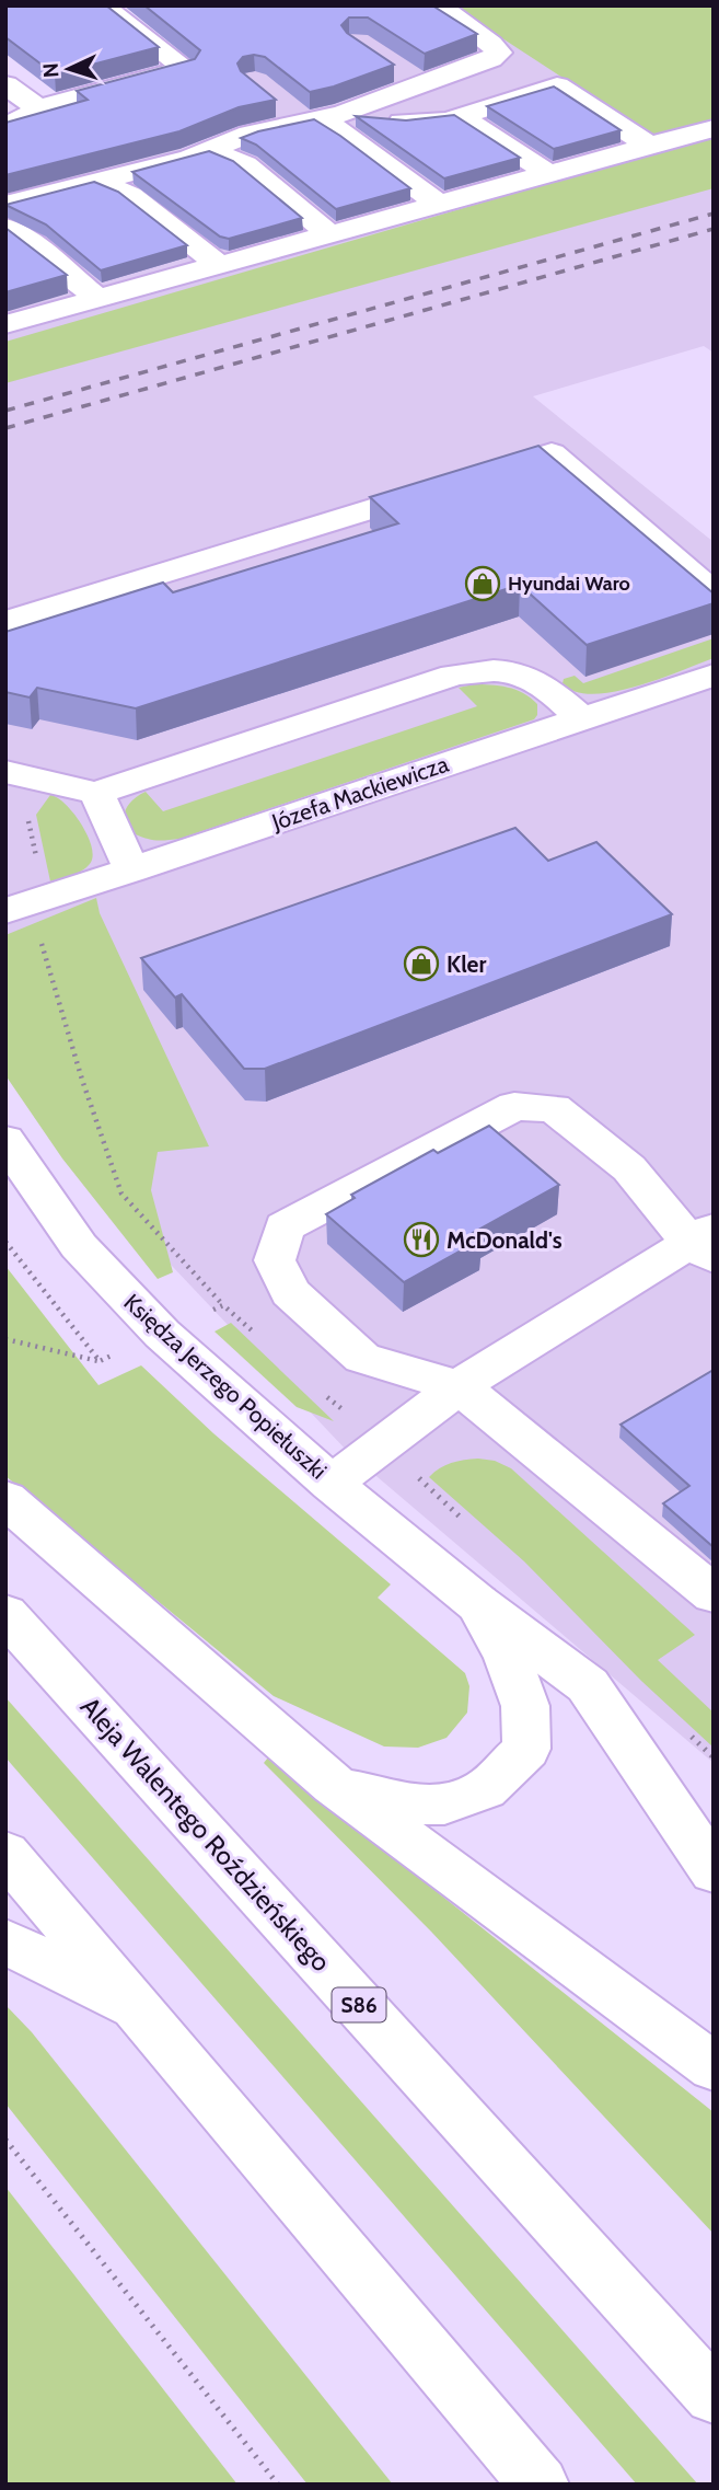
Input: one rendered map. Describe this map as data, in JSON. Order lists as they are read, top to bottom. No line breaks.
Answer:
{"streets":{"main road":["Józefa Mackiewicza","Księdza Jerzego Popiełuszki","Aleja Walentego Roździeńskiego","S86"]},"places":{"shop":["Hyundai Waro","Kler"],"restaurant":["McDonald's"]},"north":"left"}
